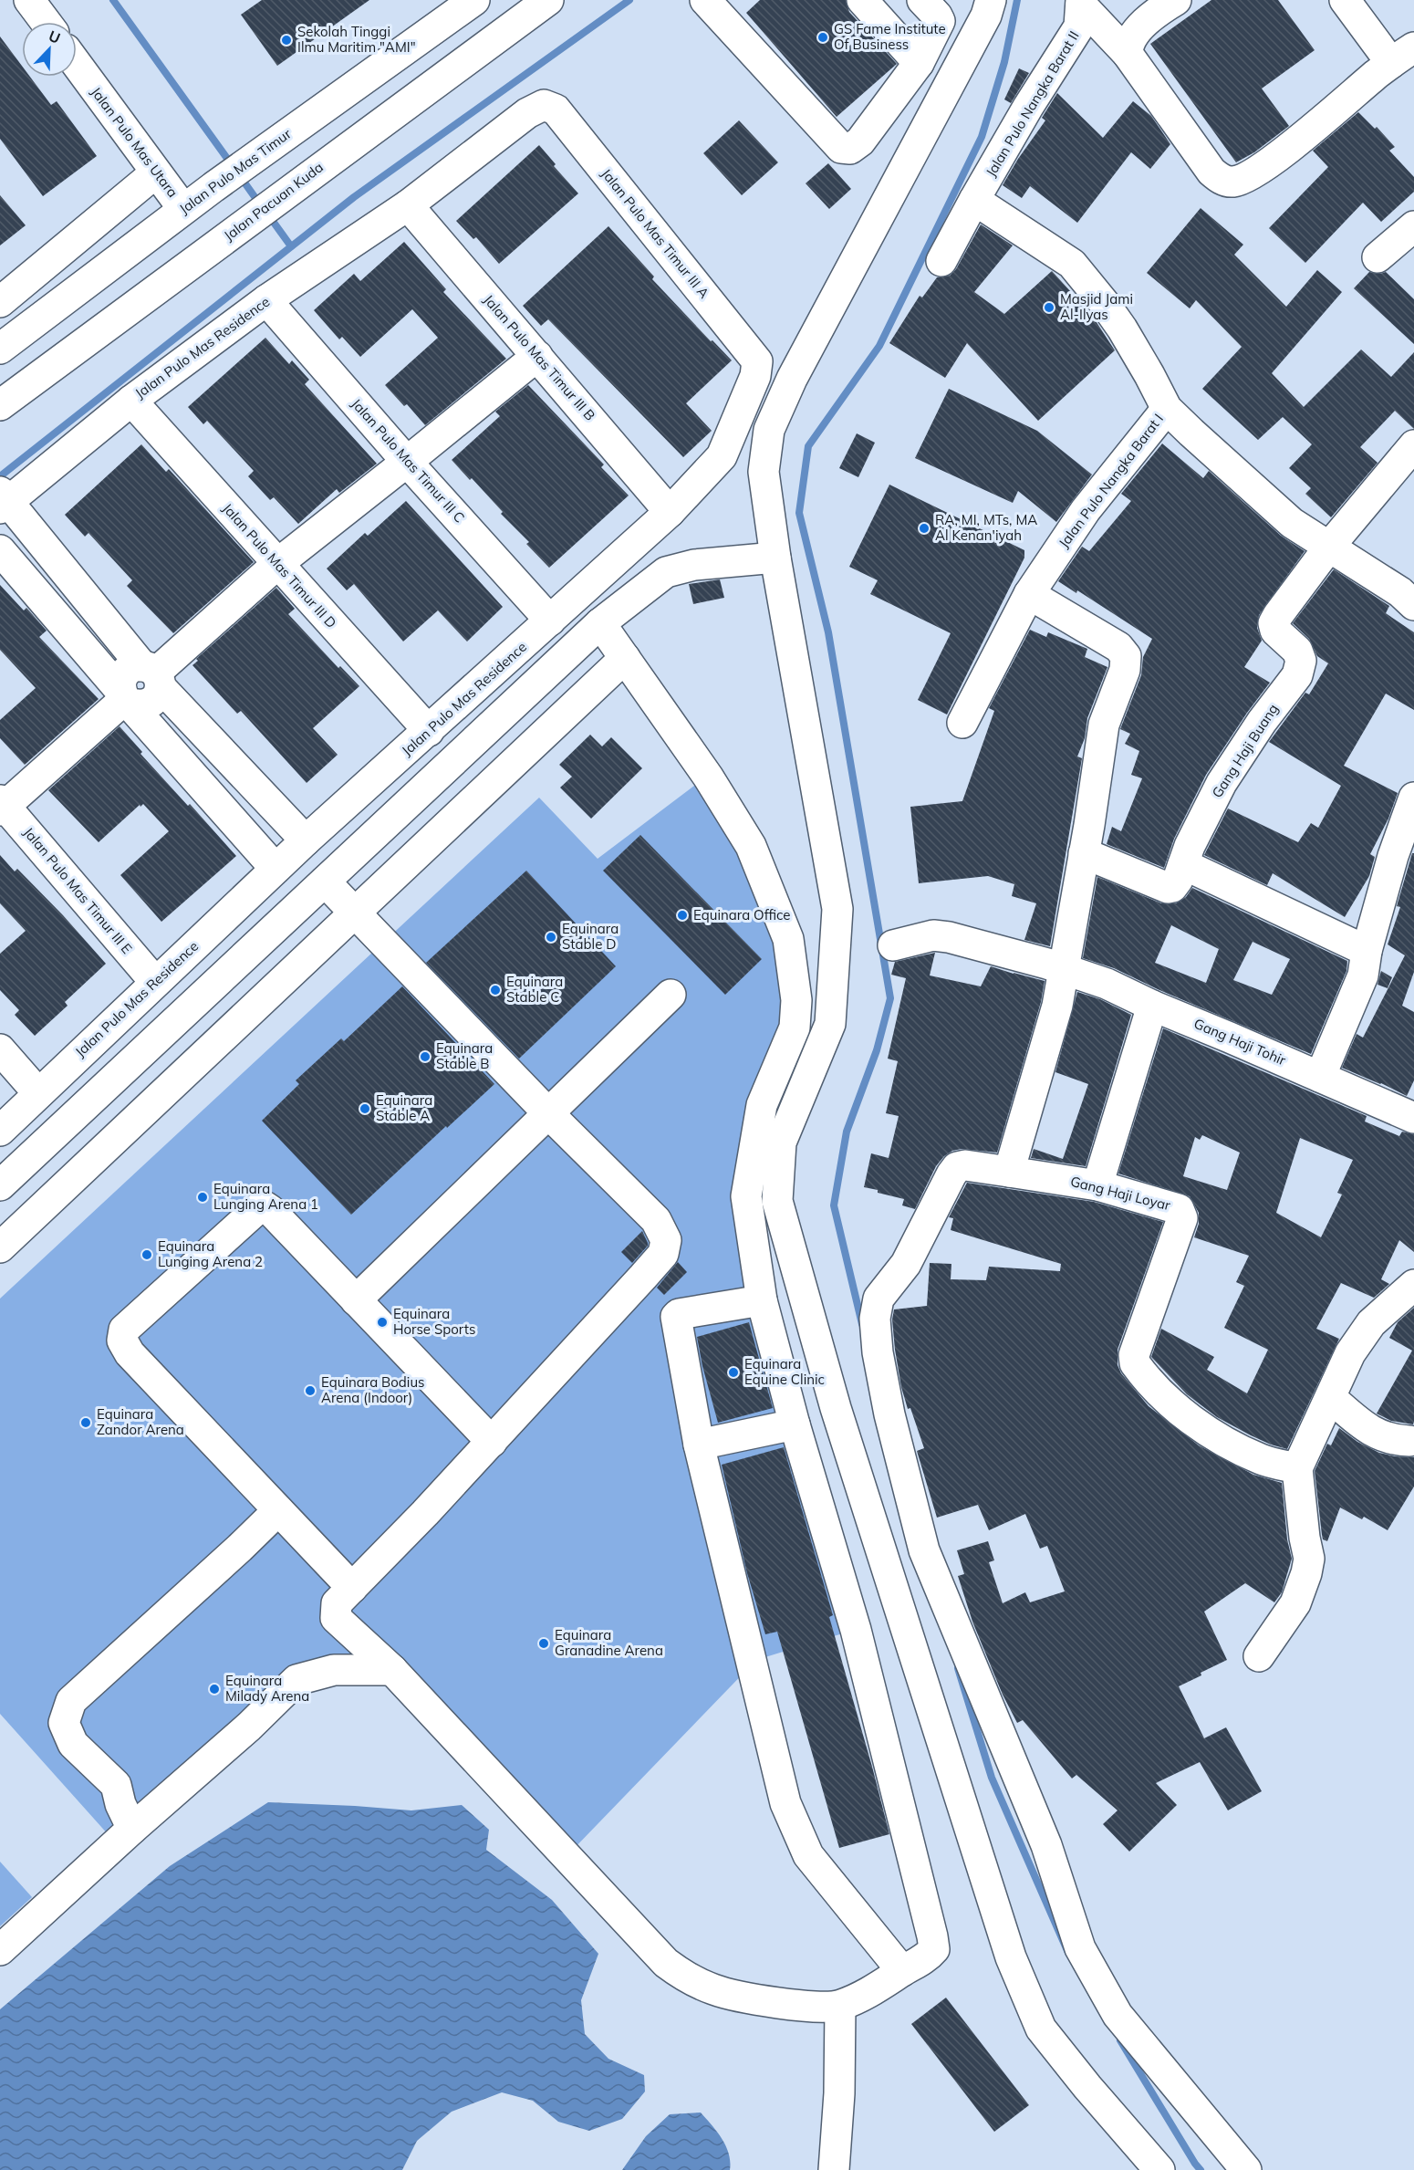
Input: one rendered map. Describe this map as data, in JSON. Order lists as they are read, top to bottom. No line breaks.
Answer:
{"streets":{"street":["Jalan Pulo Nangka Barat II","Jalan Pulo Mas Utara","Jalan Pulo Mas Timur","Jalan Pacuan Kuda","Jalan Pulo Mas Timur III A","Jalan Pulo Mas Residence","Jalan Pulo Mas Timur III B","Jalan Pulo Mas Timur III C","Jalan Pulo Nangka Barat I","Jalan Pulo Mas Timur III D","Gang Haji Buang","Jalan Pulo Mas Timur III E","Gang Haji Tohir","Gang Haji Loyar"]},"crossings":[["Jalan Pulo Mas Utara","Jalan Pulo Mas Timur"],["Jalan Pulo Mas Timur III A","Jalan Pulo Mas Residence"],["Jalan Pulo Mas Timur III A","Jalan Pulo Mas Timur III B"],["Jalan Pulo Mas Residence","Jalan Pulo Mas Timur III B"],["Jalan Pulo Mas Residence","Jalan Pulo Mas Timur III C"],["Jalan Pulo Mas Residence","Jalan Pulo Mas Timur III D"],["Jalan Pulo Mas Residence","Jalan Pulo Mas Timur III E"]],"places":["GS Fame Institute Of Business","Sekolah Tinggi Ilmu Maritim \"AMI\"","Masjid Jami Al-Ilyas","RA, MI, MTs, MA Al Kenan'iyah","Equinara Office","Equinara Stable D","Equinara Stable C","Equinara Stable B","Equinara Stable A","Equinara Lunging Arena 1","Equinara Lunging Arena 2","Equinara Horse Sports","Equinara Equine Clinic","Equinara Bodius Arena (Indoor)","Equinara Zandor Arena","Equinara Granadine Arena","Equinara Milady Arena"],"north":"top right"}
